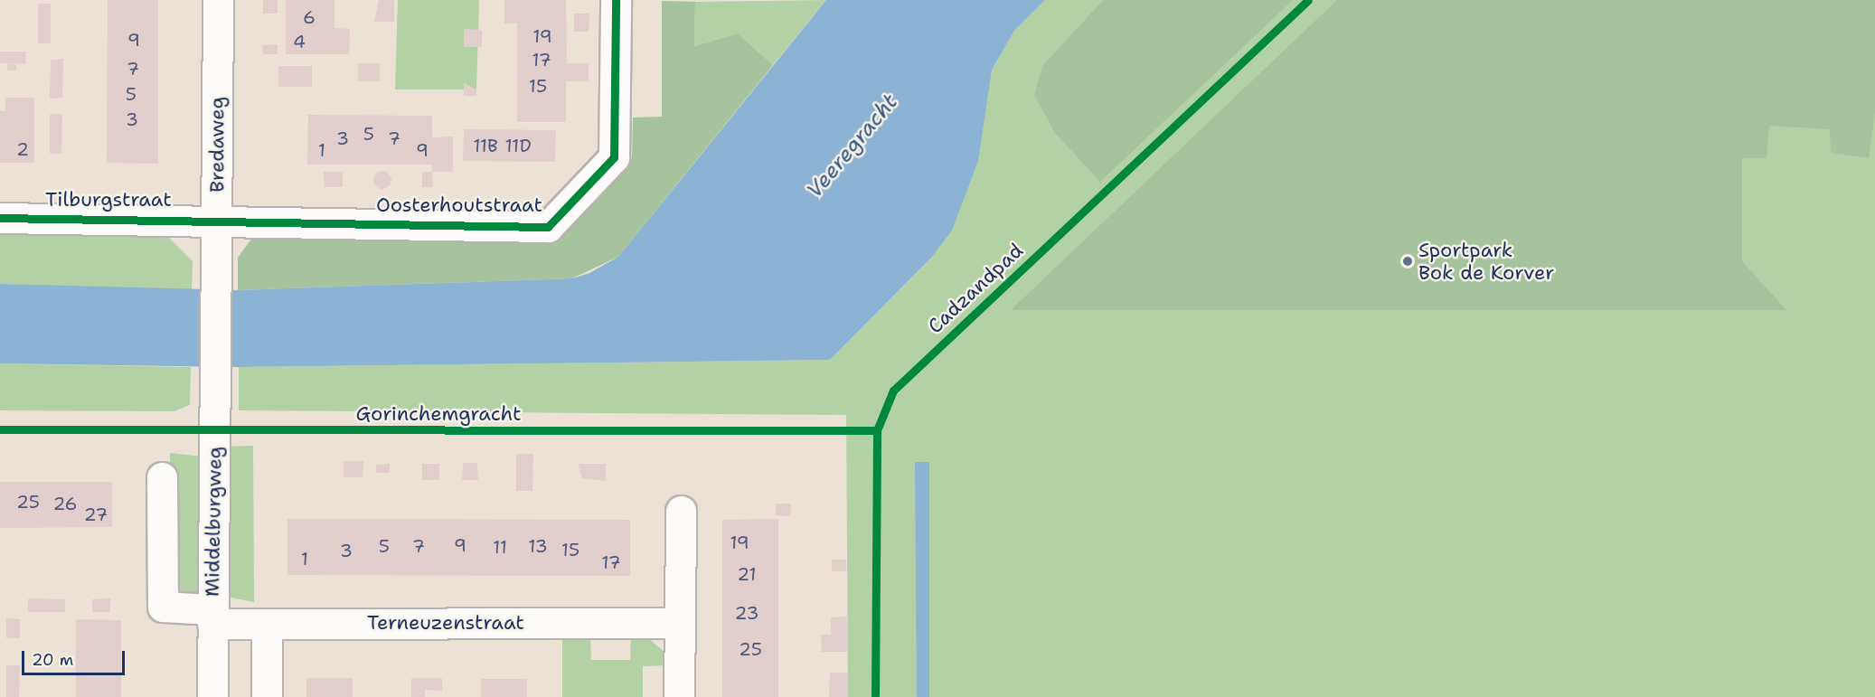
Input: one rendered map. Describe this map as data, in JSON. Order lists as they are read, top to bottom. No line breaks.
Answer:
{"streets":{"street":["Bredaweg","Tilburgstraat","Oosterhoutstraat","Middelburgweg","Terneuzenstraat"],"cycle path":["Cadzandpad","Gorinchemgracht"]},"crossings":[["Bredaweg","Tilburgstraat"],["Bredaweg","Oosterhoutstraat"],["Bredaweg","Middelburgweg"],["Tilburgstraat","Oosterhoutstraat"],["Middelburgweg","Terneuzenstraat"]],"water":["Veeregracht"],"places":["Sportpark Bok de Korver"],"house_numbers":["6","19","9","4","17","7","15","5","3","5","3","7","11B","11D","2","1","9","25","26","27","19","9","5","7","13","11","15","3","1","17","21","23","25"],"scale_bar":"20 m"}
